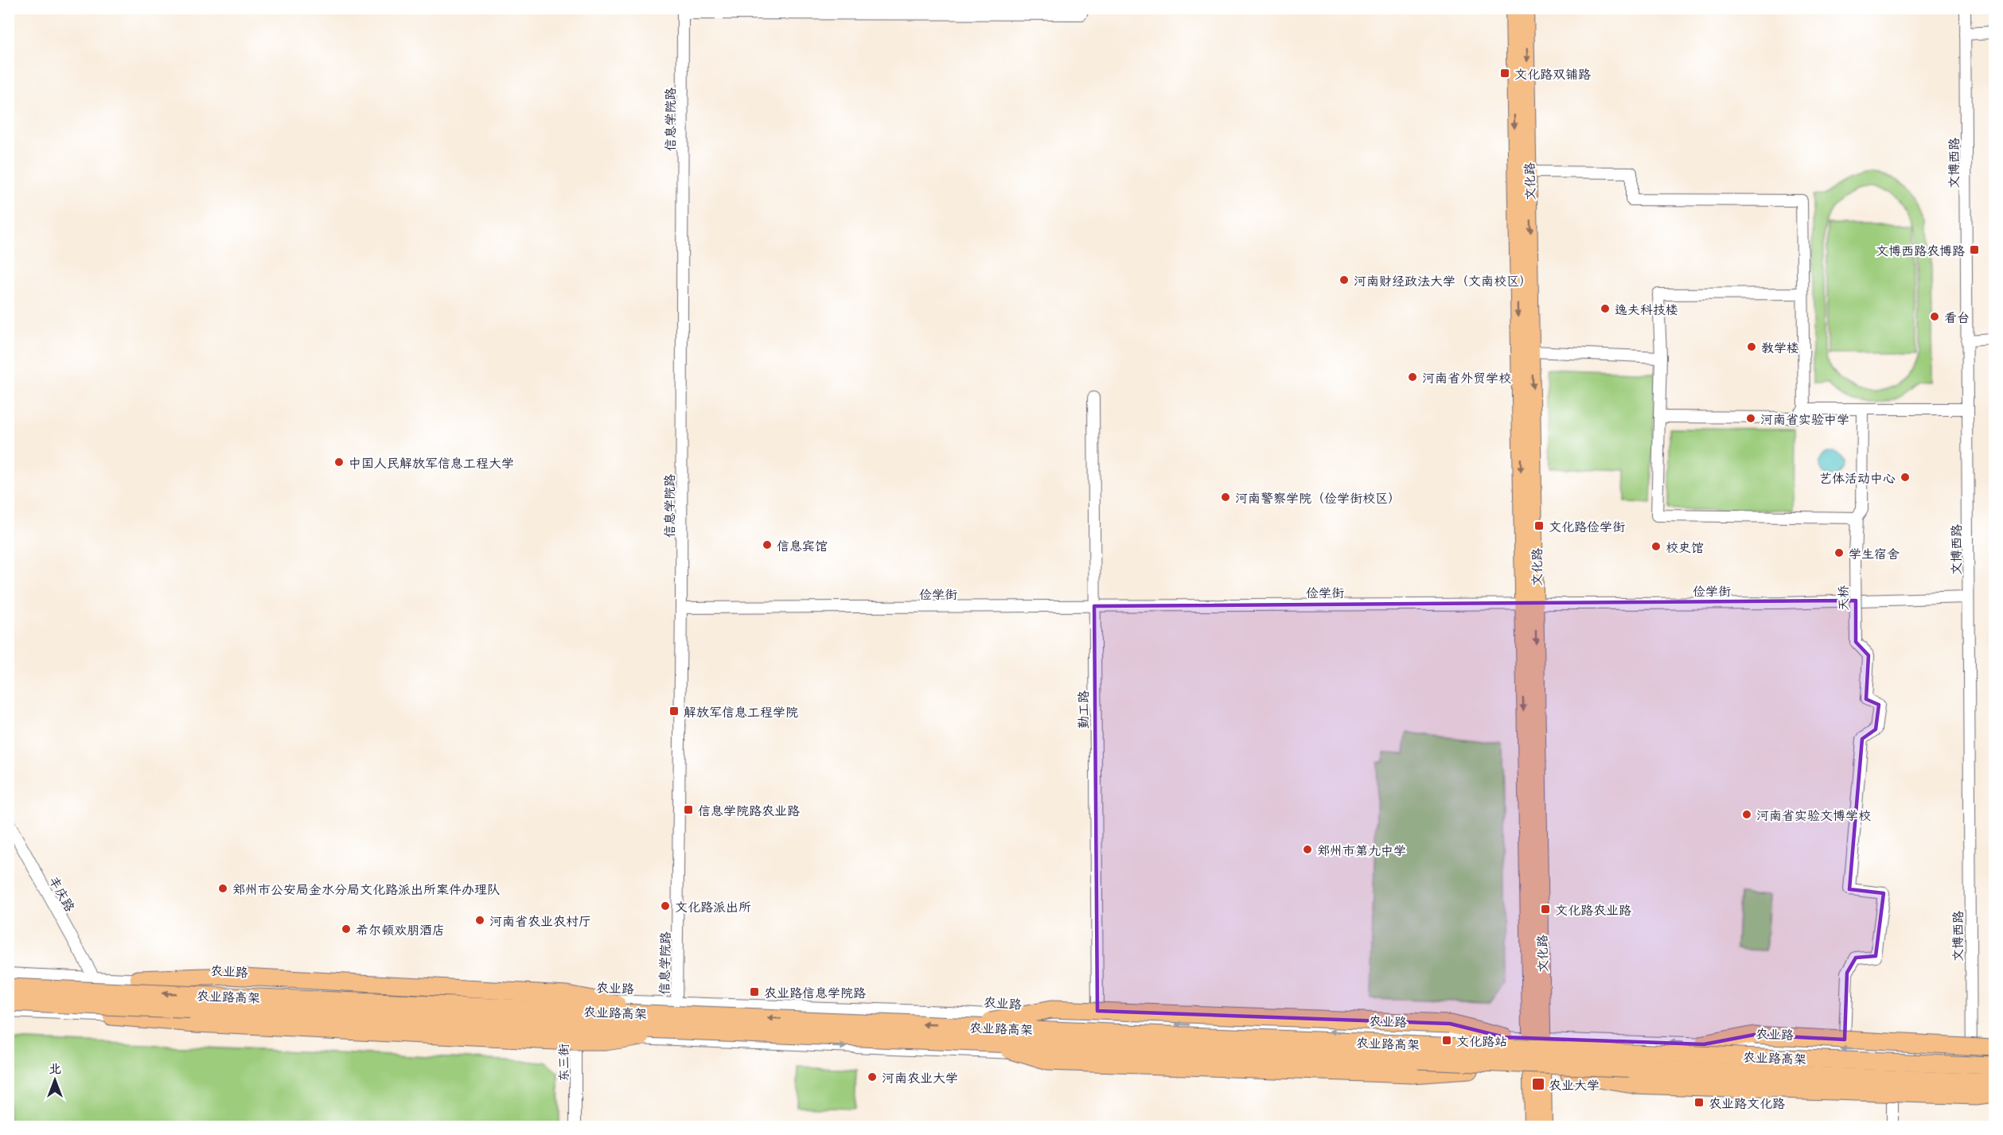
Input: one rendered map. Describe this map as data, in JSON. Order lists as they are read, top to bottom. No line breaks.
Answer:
{"streets":{"highway":["农业路高架"],"main road":["文化路"],"street":["信息学院路","文博西路","俭学街","天桥","勤工路","丰庆路","农业路","东三街"]},"crossings":[["信息学院路","俭学街"],["信息学院路","农业路"],["文博西路","俭学街"],["文博西路","农业路"],["文化路","俭学街"],["文化路","农业路"],["俭学街","勤工路"],["勤工路","农业路"],["丰庆路","农业路"],["农业路","东三街"]],"one_way":["文化路"],"places":{"transit":["文化路双铺路","文博西路农博路","文化路俭学街","解放军信息工程学院","信息学院路农业路","文化路农业路","农业路信息学院路","文化路站","农业大学","农业路文化路"],"other":["河南财经政法大学（文南校区）","逸夫科技楼","看台","教学楼","河南省外贸学校","河南省实验中学","中国人民解放军信息工程大学","艺体活动中心","河南警察学院（俭学街校区）","信息宾馆","校史馆","学生宿舍","河南省实验文博学校","郑州市第九中学","郑州市公安局金水分局文化路派出所案件办理队","文化路派出所","河南省农业农村厅","希尔顿欢朋酒店","河南农业大学"]},"north":"top"}
